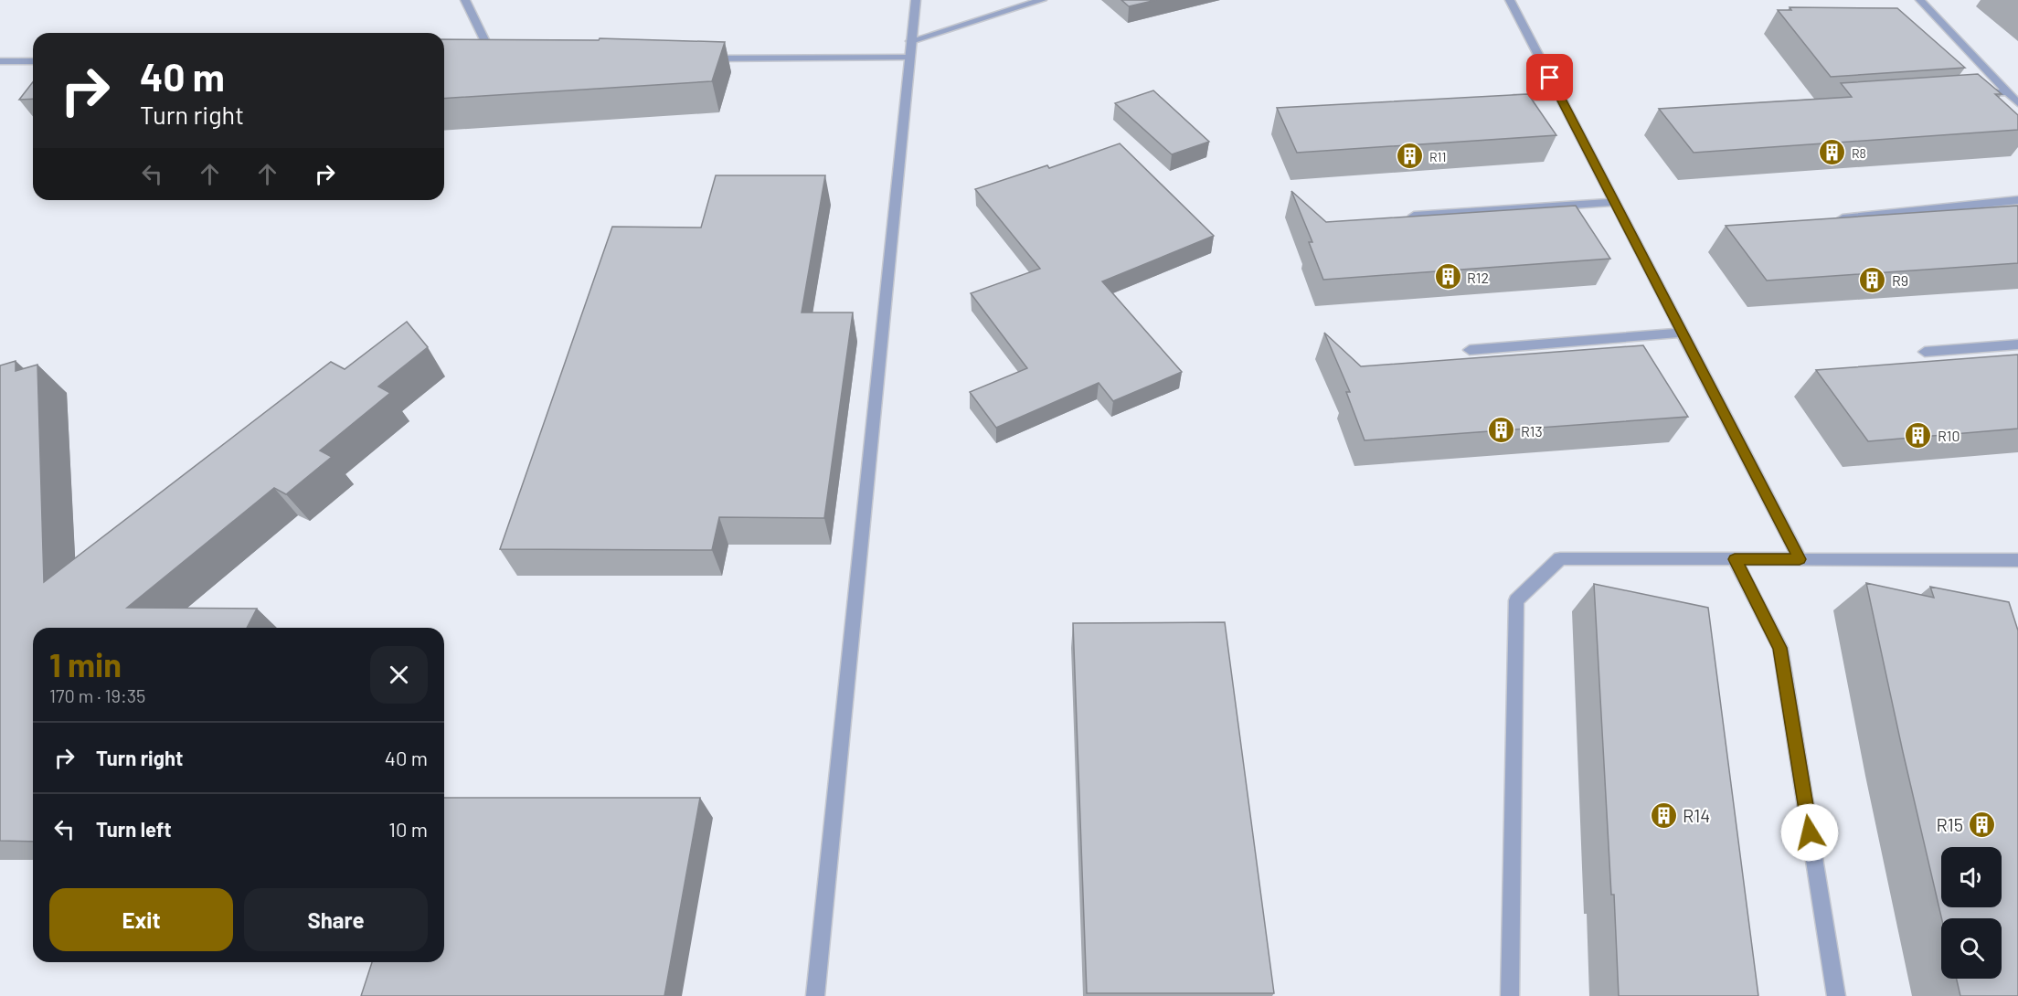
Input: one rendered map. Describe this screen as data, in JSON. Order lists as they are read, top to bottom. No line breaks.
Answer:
{"places":{"building":["R8","R11","R12","R9","R13","R10","R14","R15"]},"page":{"turn":["40 m","Turn right"],"heading":["1 min","170 m · 19:35"],"list":[{"name":"Turn right","value":"40 m"},{"name":"Turn left","value":"10 m"}],"buttons":["Exit","Share"]}}
